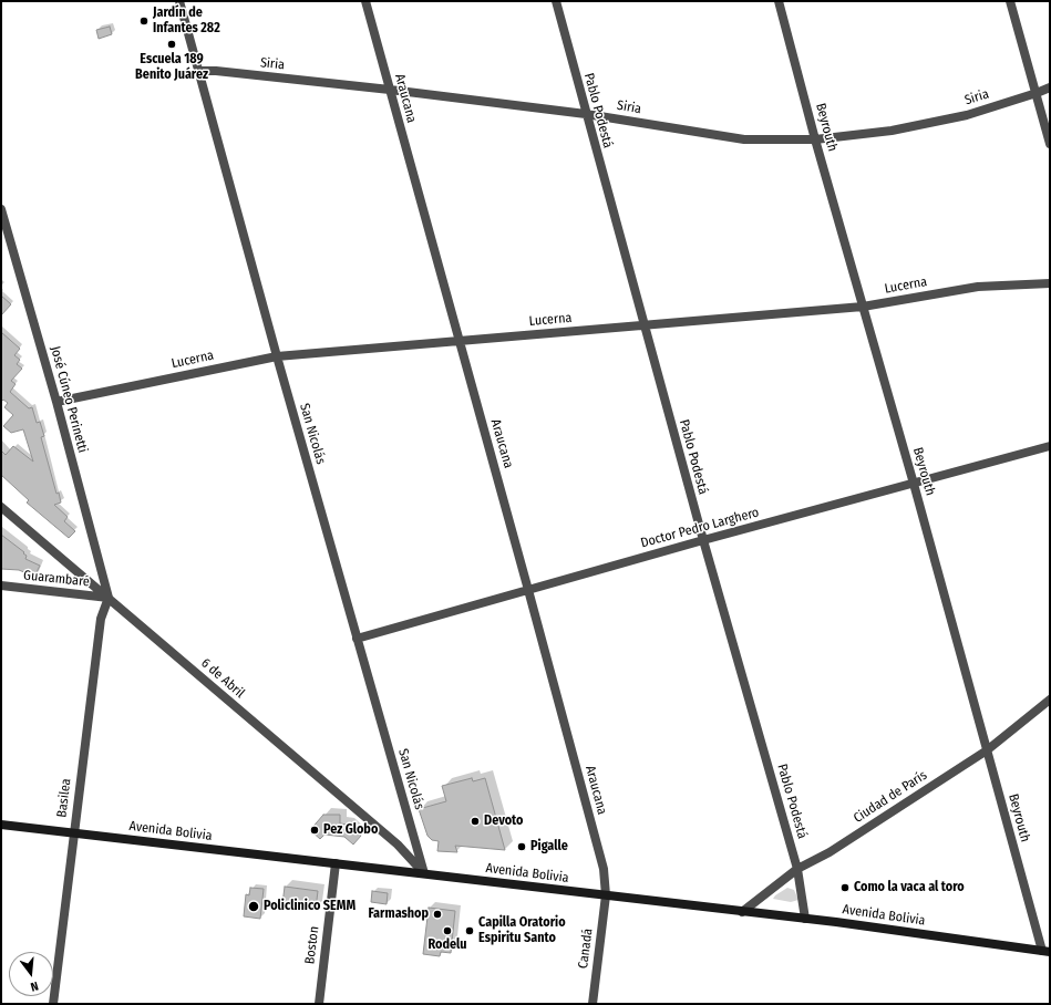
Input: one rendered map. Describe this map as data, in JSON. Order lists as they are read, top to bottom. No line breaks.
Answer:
{"streets":{"street":["Siria","Araucana","Pablo Podestá","Beyrouth","Lucerna","José Cúneo Perinetti","San Nicolás","Doctor Pedro Larghero","Guarambaré","6 de Abril","Ciudad de París","Basilea","Avenida Bolivia","Boston","Canadá"]},"crossings":[["Siria","Araucana"],["Siria","Pablo Podestá"],["Siria","Beyrouth"],["Siria","San Nicolás"],["Araucana","Lucerna"],["Araucana","Doctor Pedro Larghero"],["Araucana","Avenida Bolivia"],["Araucana","Canadá"],["Pablo Podestá","Lucerna"],["Pablo Podestá","Doctor Pedro Larghero"],["Pablo Podestá","Ciudad de París"],["Pablo Podestá","Avenida Bolivia"],["Beyrouth","Lucerna"],["Beyrouth","Doctor Pedro Larghero"],["Beyrouth","Ciudad de París"],["Beyrouth","Avenida Bolivia"],["Lucerna","José Cúneo Perinetti"],["Lucerna","San Nicolás"],["José Cúneo Perinetti","Guarambaré"],["José Cúneo Perinetti","6 de Abril"],["José Cúneo Perinetti","Basilea"],["San Nicolás","Doctor Pedro Larghero"],["San Nicolás","6 de Abril"],["San Nicolás","Avenida Bolivia"],["Guarambaré","6 de Abril"],["Guarambaré","Basilea"],["6 de Abril","Basilea"],["6 de Abril","Avenida Bolivia"],["Ciudad de París","Avenida Bolivia"],["Basilea","Avenida Bolivia"],["Avenida Bolivia","Boston"],["Avenida Bolivia","Canadá"]],"places":["Jardín de Infantes 282","Escuela 189 Benito Juárez","Devoto","Pez Globo","Pigalle","Como la vaca al toro","Policlinico SEMM","Farmashop","Rodelu","Capilla Oratorio Espiritu Santo"],"north":"bottom"}
